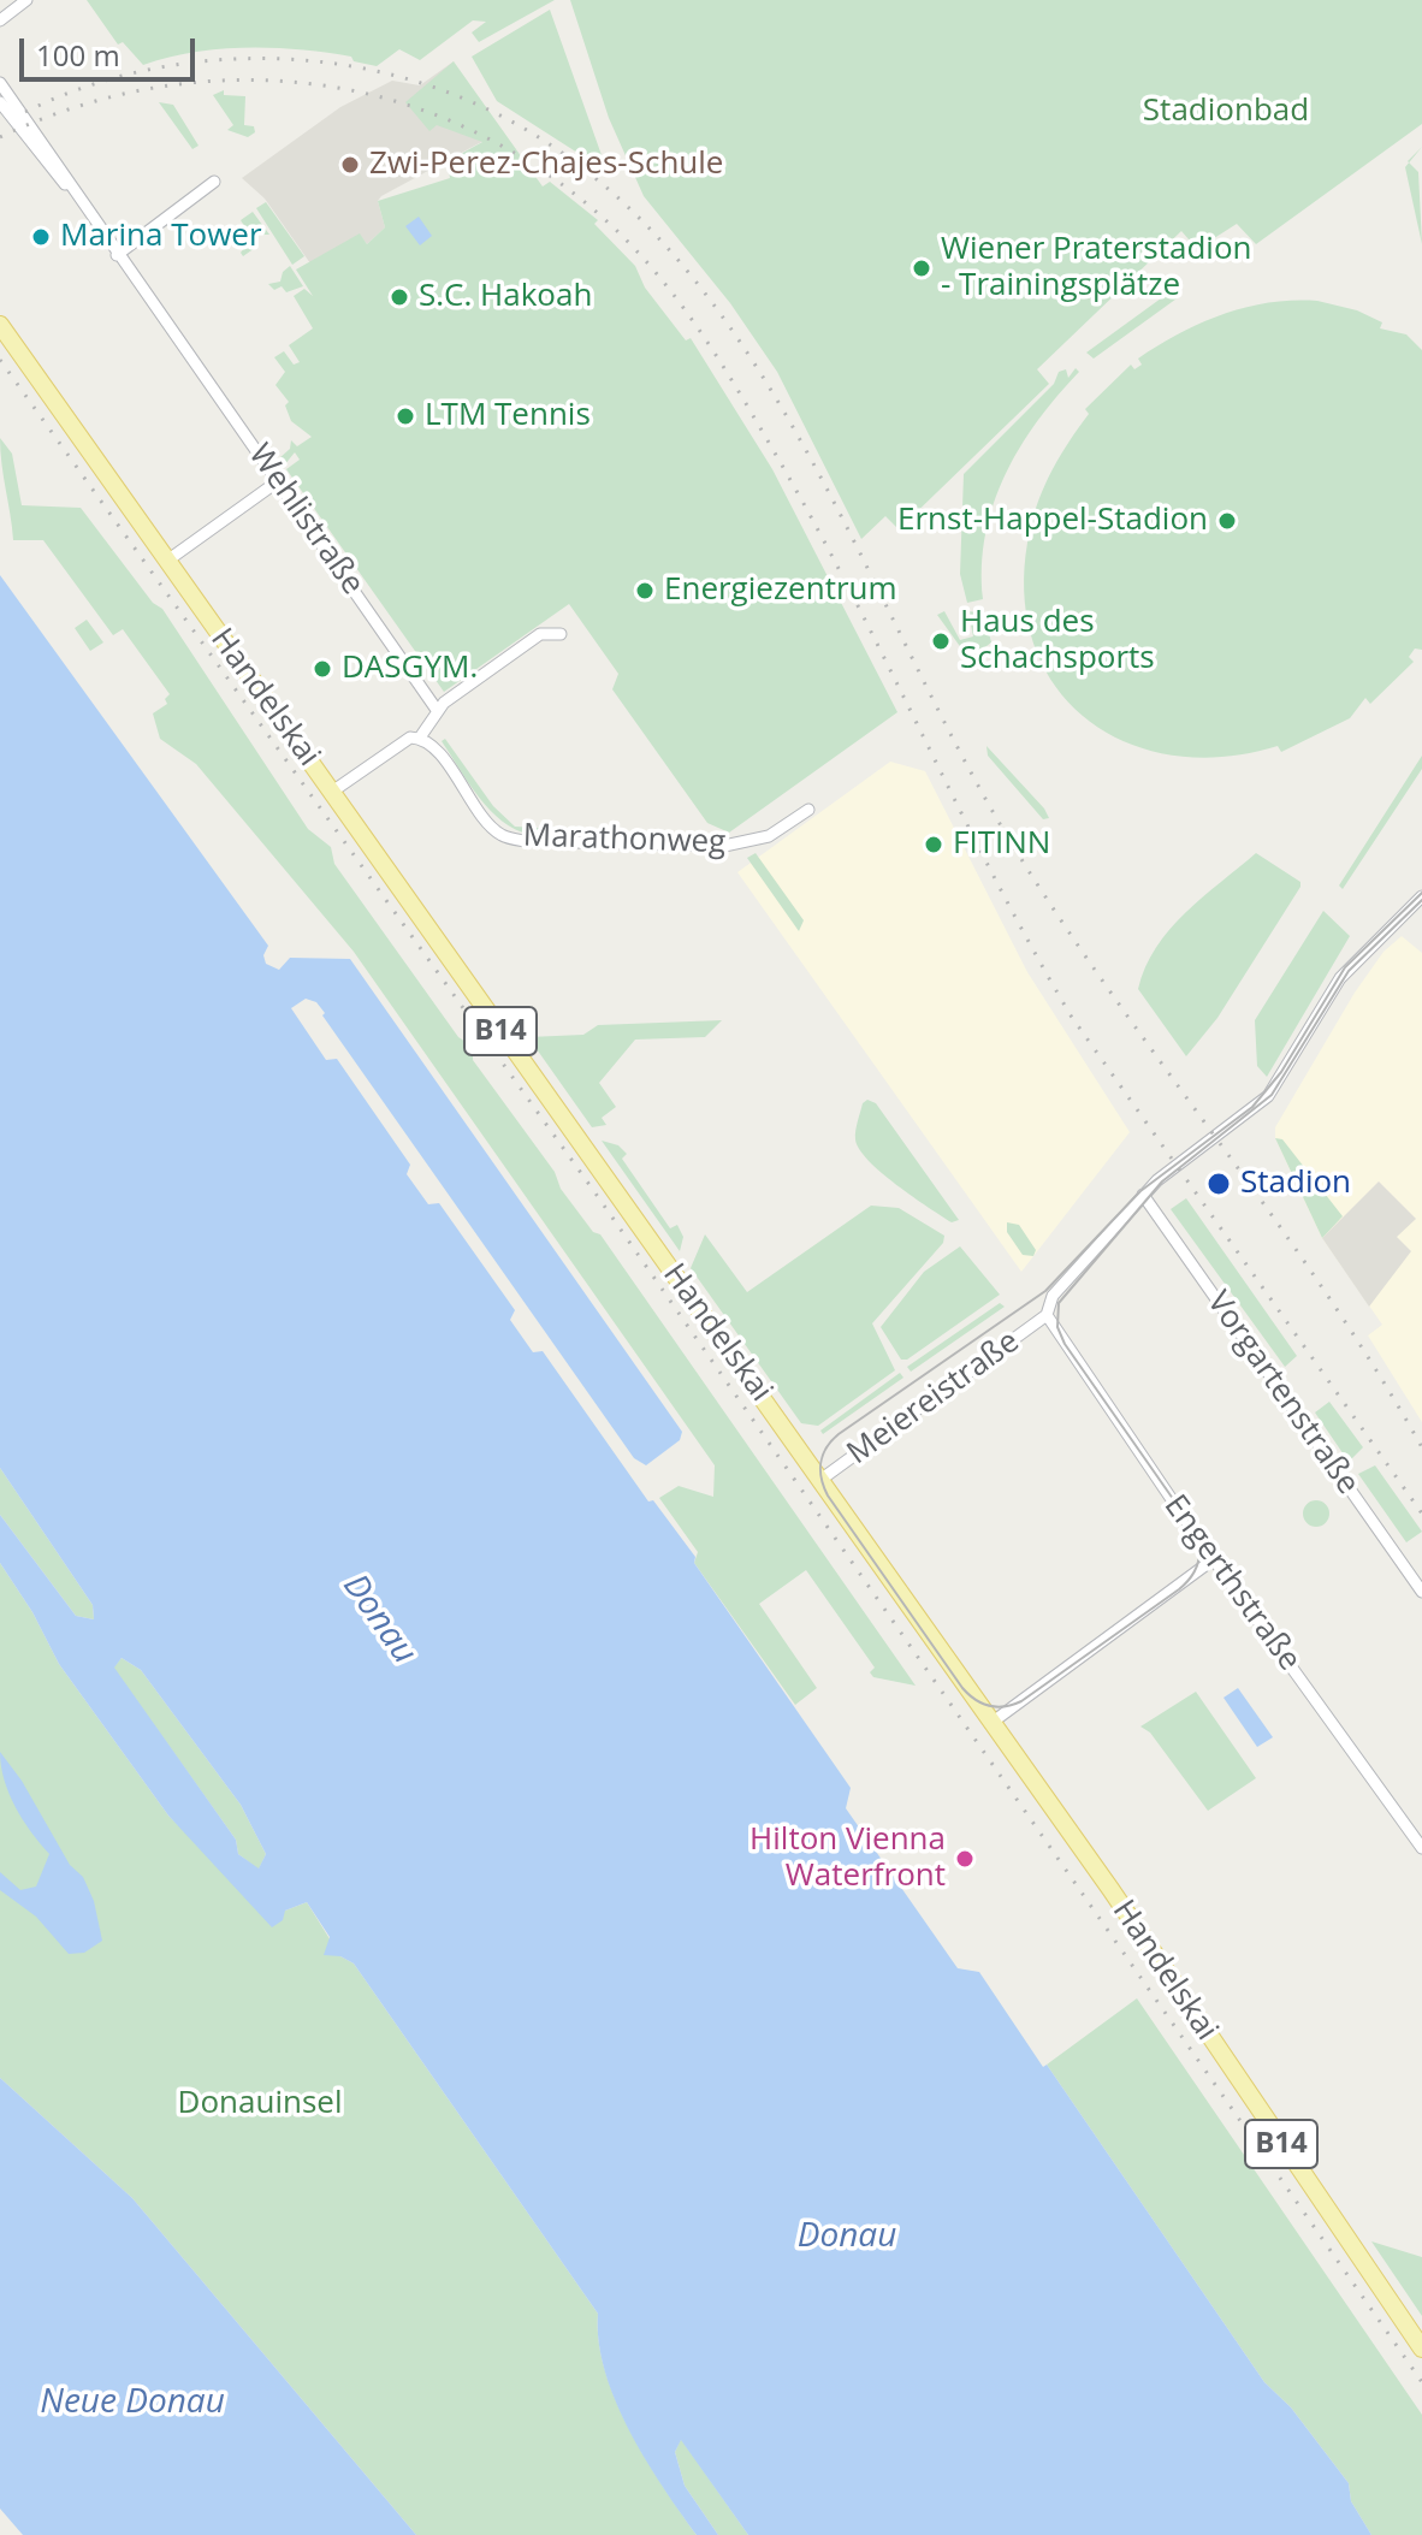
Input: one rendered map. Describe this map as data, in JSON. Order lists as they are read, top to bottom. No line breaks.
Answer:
{"streets":{"main road":["Handelskai","B14"],"street":["Wehlistraße","Marathonweg","Vorgartenstraße","Meiereistraße","Engerthstraße"]},"crossings":[["Handelskai","Meiereistraße"],["Meiereistraße","Engerthstraße"]],"water":["Donau","Neue Donau"],"parks":["Stadionbad","Donauinsel"],"places":["Zwi-Perez-Chajes-Schule","Marina Tower","Wiener Praterstadion - Trainingsplätze","S.C. Hakoah","LTM Tennis","Ernst-Happel-Stadion","Energiezentrum","Haus des Schachsports","DASGYM.","FITINN","Stadion","Hilton Vienna Waterfront"],"scale_bar":"100 m"}
